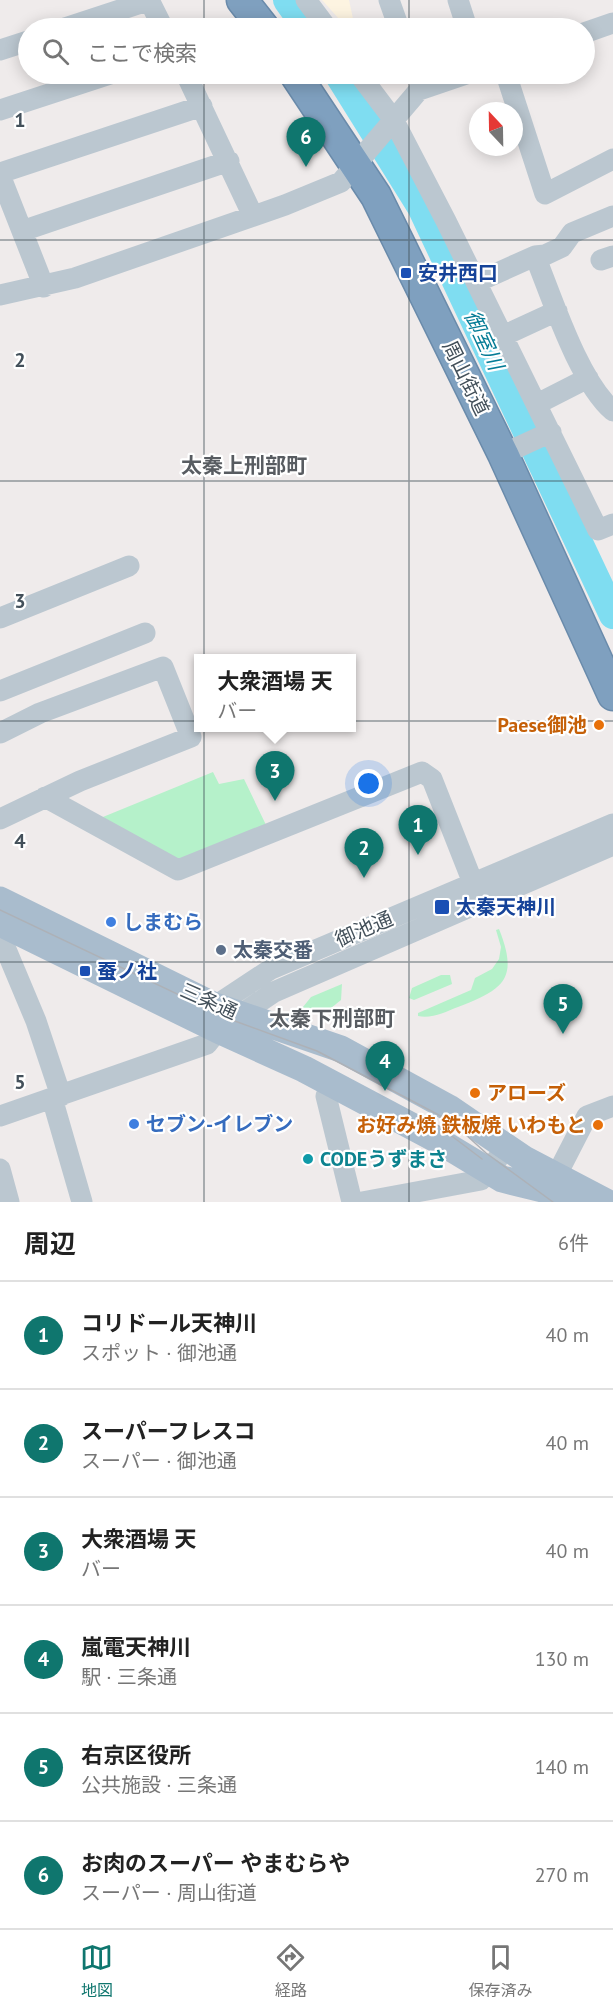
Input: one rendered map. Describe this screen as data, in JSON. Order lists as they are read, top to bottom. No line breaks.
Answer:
{"streets":{"highway":["周山街道"],"main road":["三条通"],"street":["御池通"]},"crossings":[["御池通","三条通"]],"districts":["太秦上刑部町","太秦下刑部町"],"water":["御室川"],"places":{"transit":["安井西口","太秦天神川","蚕ノ社"],"other":["Paese御池","しまむら","太秦交番","アローズ","セブン-イレブン","お好み焼 鉄板焼 いわもと","CODEうずまさ"]},"north":"top","page":{"search":"ここで検索","pins":["6","3","1","2","5","4"],"popup":["大衆酒場 天","バー"],"heading":["周辺","6件"],"list":[{"mark":"1","name":"コリドール天神川","note":"スポット · 御池通","value":"40 m"},{"mark":"2","name":"スーパーフレスコ","note":"スーパー · 御池通","value":"40 m"},{"mark":"3","name":"大衆酒場 天","note":"バー","value":"40 m"},{"mark":"4","name":"嵐電天神川","note":"駅 · 三条通","value":"130 m"},{"mark":"5","name":"右京区役所","note":"公共施設 · 三条通","value":"140 m"},{"mark":"6","name":"お肉のスーパー やまむらや","note":"スーパー · 周山街道","value":"270 m"}],"nav":["地図","経路","保存済み"]},"grid":{"rows":["1","2","3","4","5"]}}
